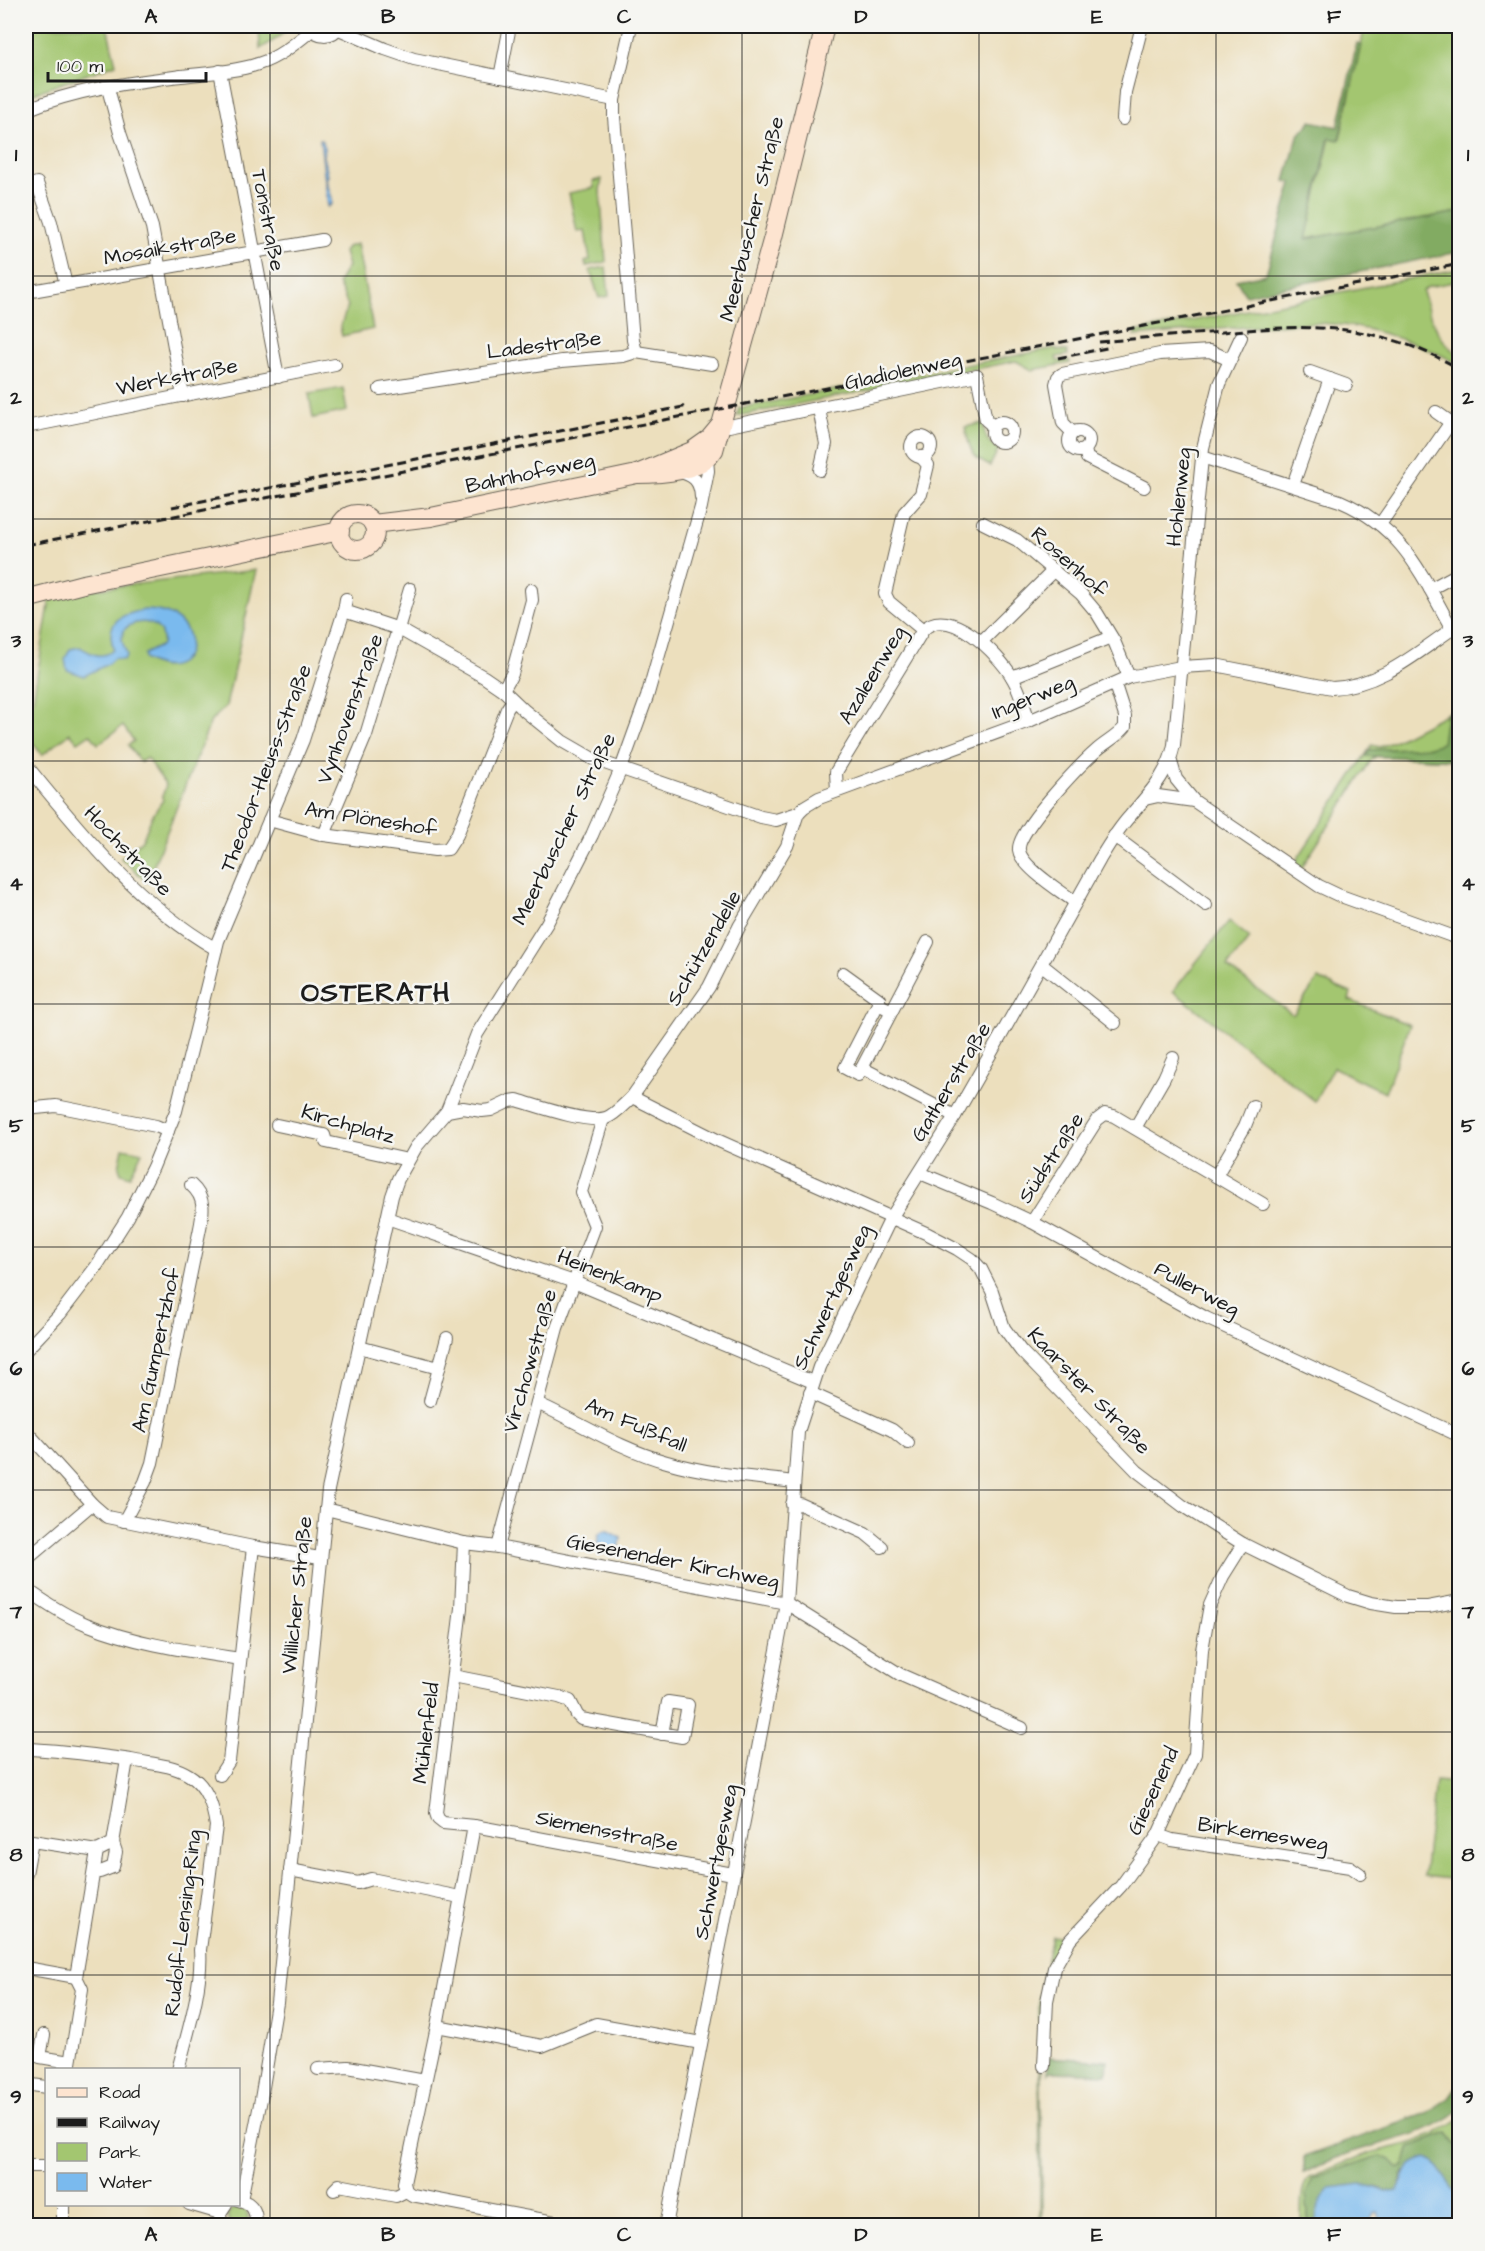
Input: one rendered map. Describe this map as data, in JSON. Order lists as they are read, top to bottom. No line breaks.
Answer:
{"streets":{"main road":["Meerbuscher Straße","Bahnhofsweg"],"street":["Tonstraße","Mosaikstraße","Ladestraße","Gladiolenweg","Werkstraße","Hohlenweg","Rosenhof","Azaleenweg","Ingerweg","Vynhovenstraße","Theodor-Heuss-Straße","Am Plöneshof","Hochstraße","Schützendelle","Gatherstraße","Kirchplatz","Südstraße","Heinenkamp","Pullerweg","Schwertgesweg","Am Gumpertzhof","Virchowstraße","Kaarster Straße","Am Fußfall","Giesenender Kirchweg","Willicher Straße","Mühlenfeld","Giesenend","Siemensstraße","Birkemesweg","Rudolf-Lensing-Ring"]},"crossings":[["Meerbuscher Straße","Gladiolenweg"],["Meerbuscher Straße","Bahnhofsweg"],["Meerbuscher Straße","Ingerweg"],["Meerbuscher Straße","Willicher Straße"],["Tonstraße","Mosaikstraße"],["Tonstraße","Werkstraße"],["Hohlenweg","Ingerweg"],["Hohlenweg","Gatherstraße"],["Rosenhof","Ingerweg"],["Azaleenweg","Ingerweg"],["Ingerweg","Vynhovenstraße"],["Ingerweg","Theodor-Heuss-Straße"],["Ingerweg","Am Plöneshof"],["Ingerweg","Schützendelle"],["Ingerweg","Gatherstraße"],["Vynhovenstraße","Am Plöneshof"],["Theodor-Heuss-Straße","Am Plöneshof"],["Theodor-Heuss-Straße","Hochstraße"],["Schützendelle","Virchowstraße"],["Schützendelle","Kaarster Straße"],["Gatherstraße","Pullerweg"],["Gatherstraße","Schwertgesweg"],["Gatherstraße","Kaarster Straße"],["Kirchplatz","Willicher Straße"],["Südstraße","Pullerweg"],["Heinenkamp","Schwertgesweg"],["Heinenkamp","Virchowstraße"],["Heinenkamp","Willicher Straße"],["Schwertgesweg","Kaarster Straße"],["Schwertgesweg","Am Fußfall"],["Schwertgesweg","Giesenender Kirchweg"],["Schwertgesweg","Siemensstraße"],["Virchowstraße","Am Fußfall"],["Virchowstraße","Giesenender Kirchweg"],["Kaarster Straße","Giesenend"],["Giesenender Kirchweg","Willicher Straße"],["Giesenender Kirchweg","Mühlenfeld"],["Mühlenfeld","Siemensstraße"],["Giesenend","Birkemesweg"]],"districts":["OSTERATH"],"legend":["Road","Railway","Park","Water"],"scale_bar":"100 m","grid":{"columns":["A","B","C","D","E","F"],"rows":["1","2","3","4","5","6","7","8","9"]}}
